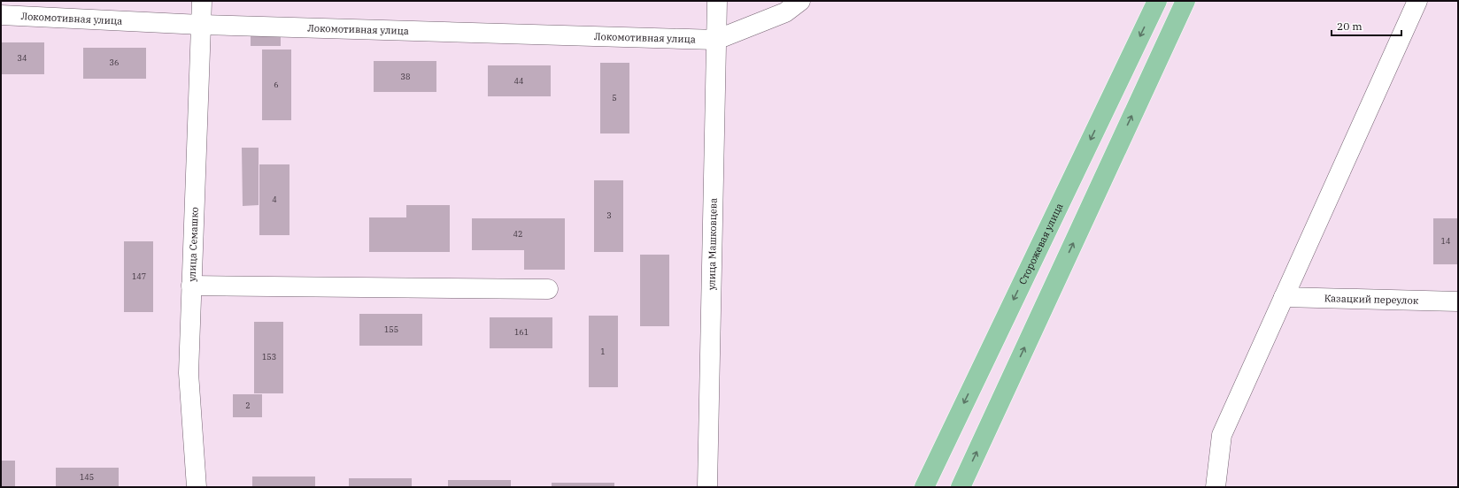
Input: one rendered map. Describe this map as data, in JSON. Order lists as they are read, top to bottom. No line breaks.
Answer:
{"streets":{"main road":["Сторожевая улица"],"street":["Локомотивная улица","улица Семашко","улица Машковцева","Казацкий переулок"]},"crossings":[["Локомотивная улица","улица Семашко"],["Локомотивная улица","улица Машковцева"]],"house_numbers":["34","36","38","44","6","5","4","3","42","14","147","155","161","1","153","2","145"],"scale_bar":"20 m"}
